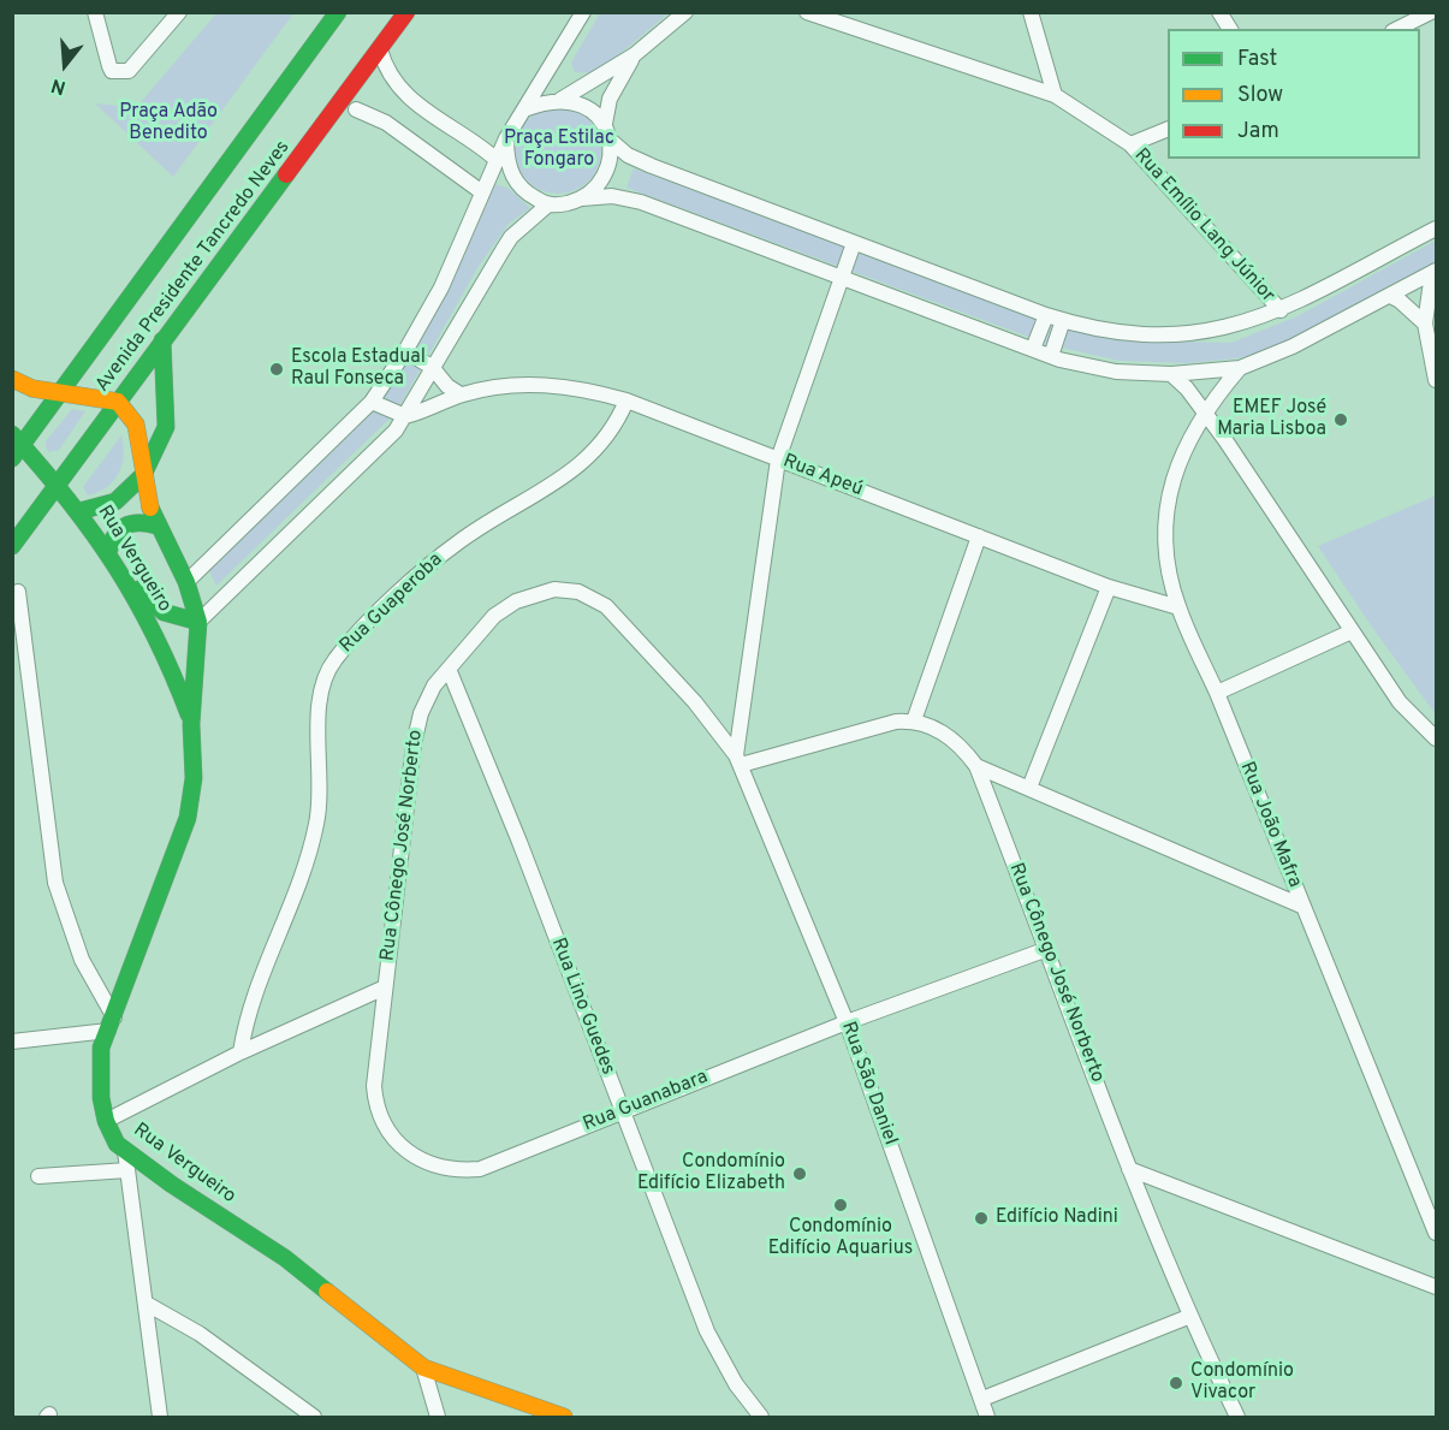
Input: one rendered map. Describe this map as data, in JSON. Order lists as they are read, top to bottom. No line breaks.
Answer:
{"streets":{"main road":["Avenida Presidente Tancredo Neves","Rua Vergueiro"],"street":["Rua Emílio Lang Júnior","Rua Apeú","Rua Guaperoba","Rua João Mafra","Rua Cônego José Norberto","Rua Lino Guedes","Rua São Daniel","Rua Guanabara"]},"crossings":[["Avenida Presidente Tancredo Neves","Rua Vergueiro"],["Rua Apeú","Rua Guaperoba"],["Rua Apeú","Rua João Mafra"],["Rua Cônego José Norberto","Rua Lino Guedes"],["Rua Cônego José Norberto","Rua São Daniel"],["Rua Cônego José Norberto","Rua Guanabara"],["Rua Lino Guedes","Rua Guanabara"],["Rua São Daniel","Rua Guanabara"]],"parks":["Praça Adão Benedito","Praça Estilac Fongaro"],"places":["Escola Estadual Raul Fonseca","EMEF José Maria Lisboa","Condomínio Edifício Elizabeth","Condomínio Edifício Aquarius","Edifício Nadini","Condomínio Vivacor"],"legend":["Fast","Slow","Jam"],"north":"bottom"}
